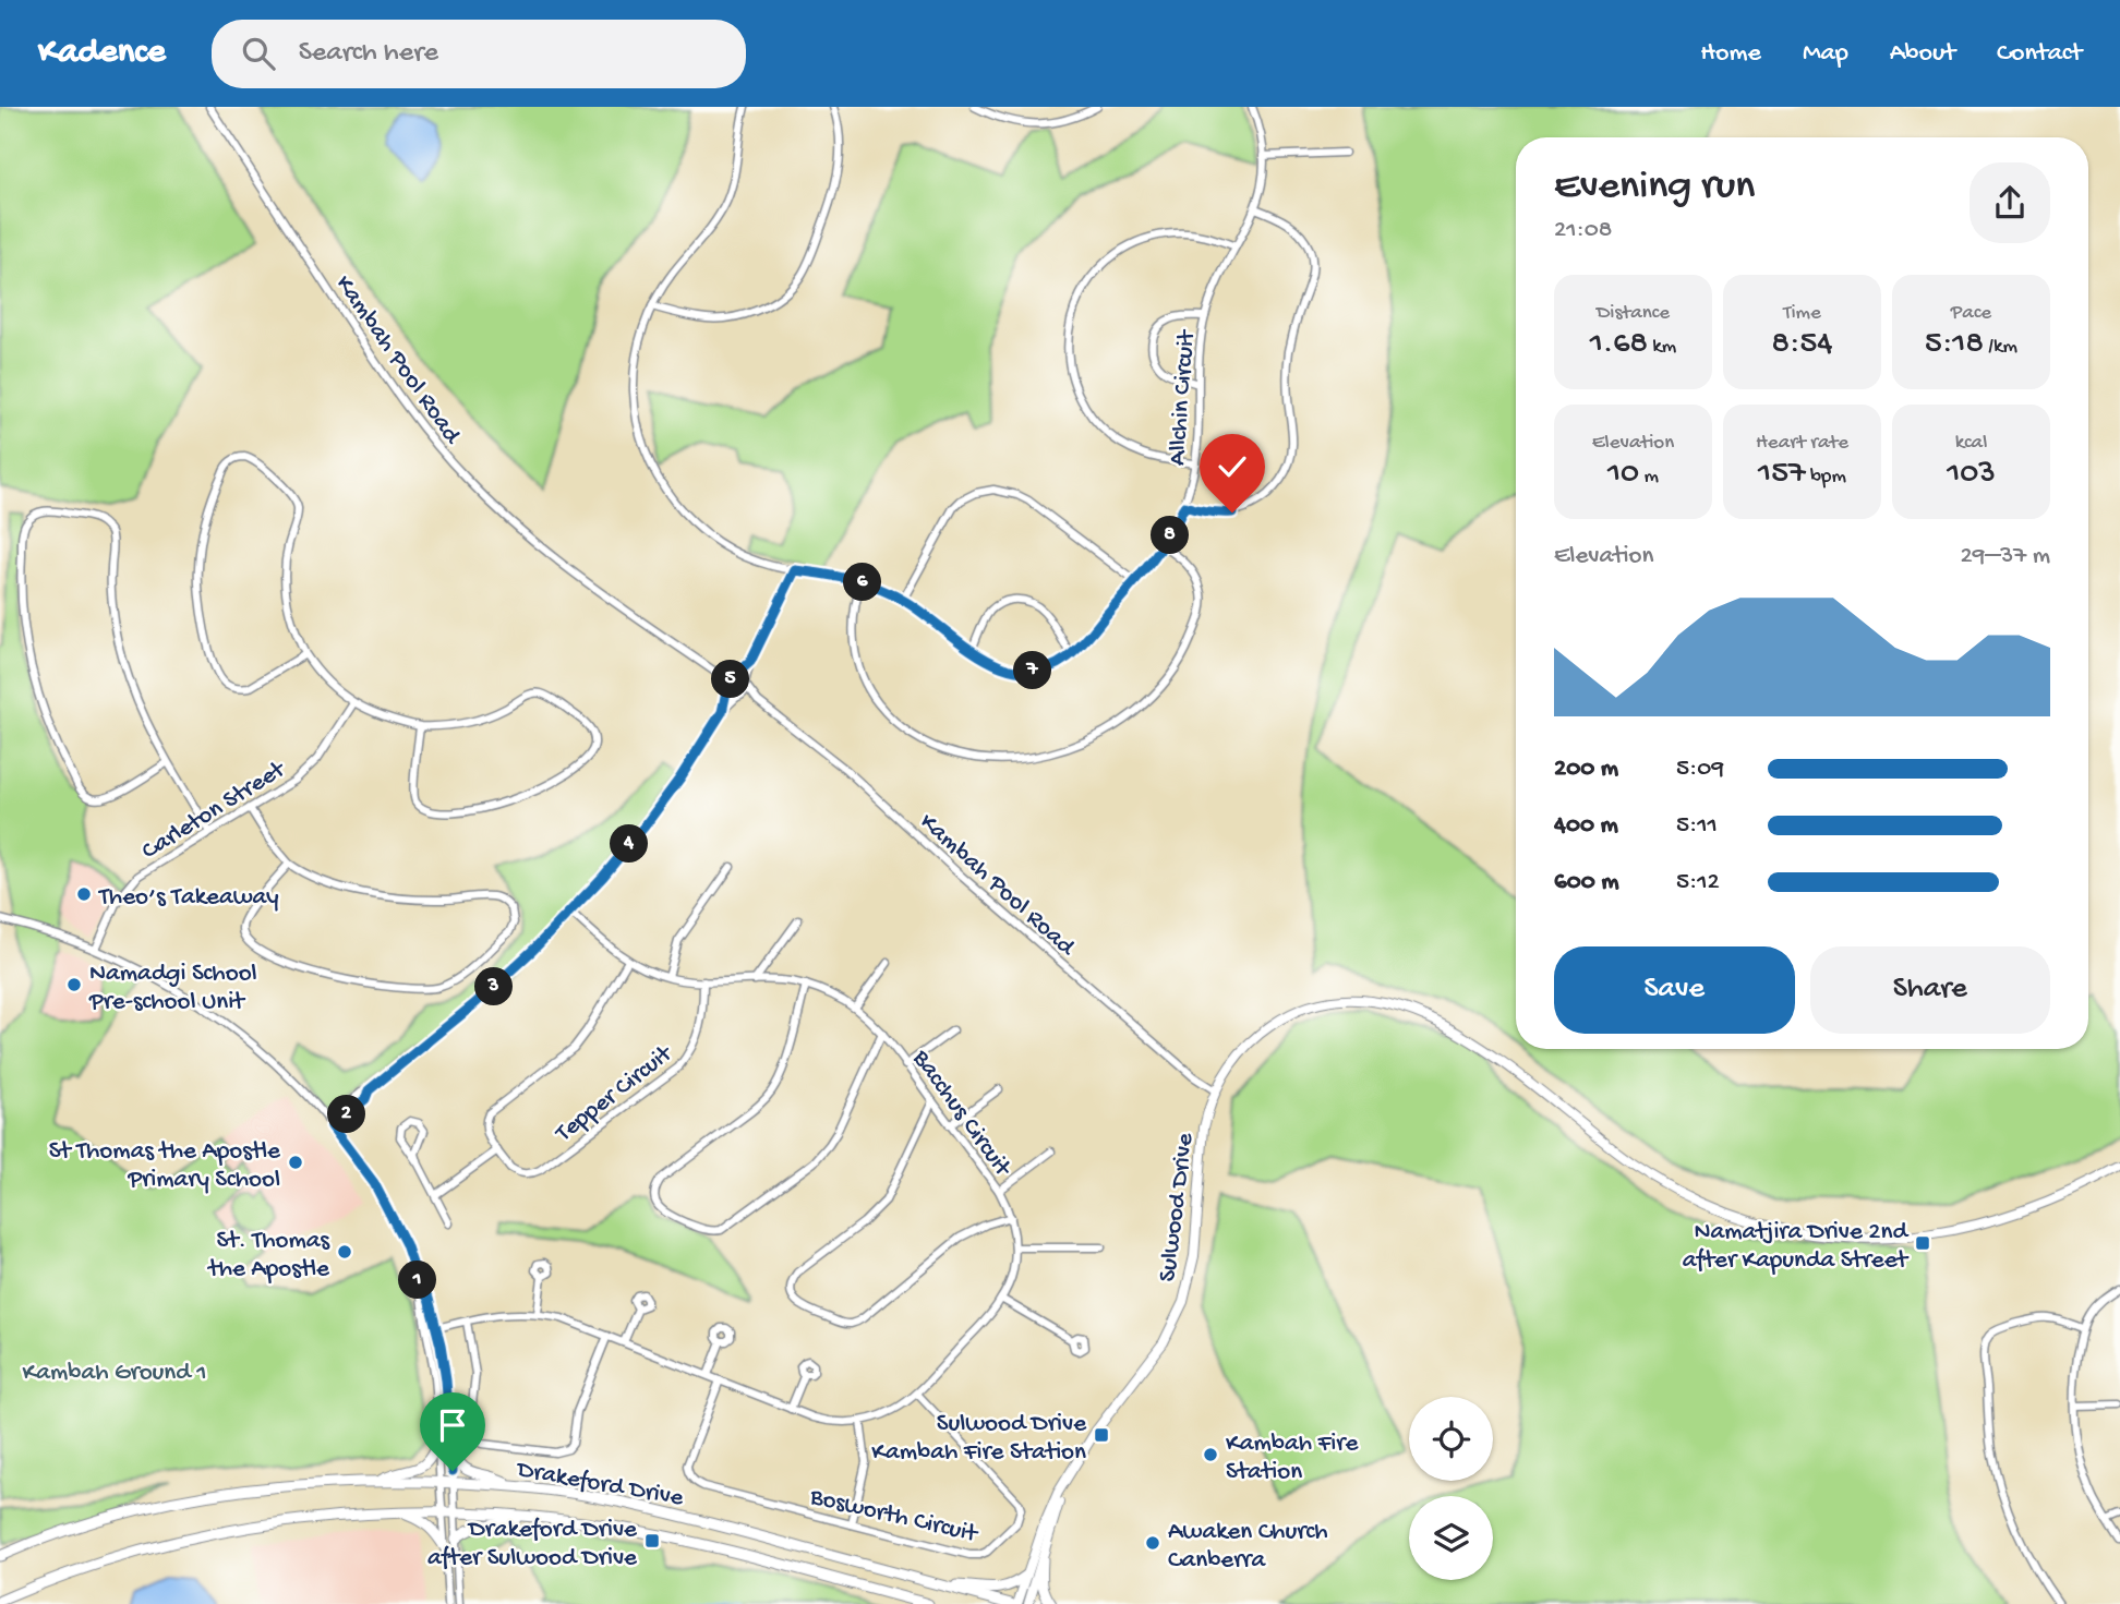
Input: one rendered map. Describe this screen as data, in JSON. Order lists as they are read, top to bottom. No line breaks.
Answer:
{"streets":{"highway":["Drakeford Drive"],"main road":["Sulwood Drive"],"street":["Kambah Pool Road","Allchin Circuit","Carleton Street","Tepper Circuit","Bacchus Circuit","Bosworth Circuit"]},"crossings":[["Kambah Pool Road","Sulwood Drive"],["Tepper Circuit","Bacchus Circuit"],["Bacchus Circuit","Bosworth Circuit"]],"parks":["Kambah Ground 1"],"places":{"other":["Theo’s Takeaway","Namadgi School Pre-school Unit","St Thomas the Apostle Primary School","St. Thomas the Apostle","Kambah Fire Station","Awaken Church Canberra"],"transit":["Namatjira Drive 2nd after Kapunda Street","Sulwood Drive Kambah Fire Station","Drakeford Drive after Sulwood Drive"]},"page":{"header":"Kadence","search":"Search here","nav":["Home","Map","About","Contact"],"heading":["Evening run","21:08"],"stats":[["Distance","1.68 km"],["Time","8:54"],["Pace","5:18 /km"],["Elevation","10 m"],["Heart rate","157 bpm"],["kcal","103"]],"pins":["8","6","7","5","4","3","2","1"],"chart":["Elevation","29–37 m"],"list":[{"name":"200 m","note":"5:09"},{"name":"400 m","note":"5:11"},{"name":"600 m","note":"5:12"}],"buttons":["Save","Share"]}}
